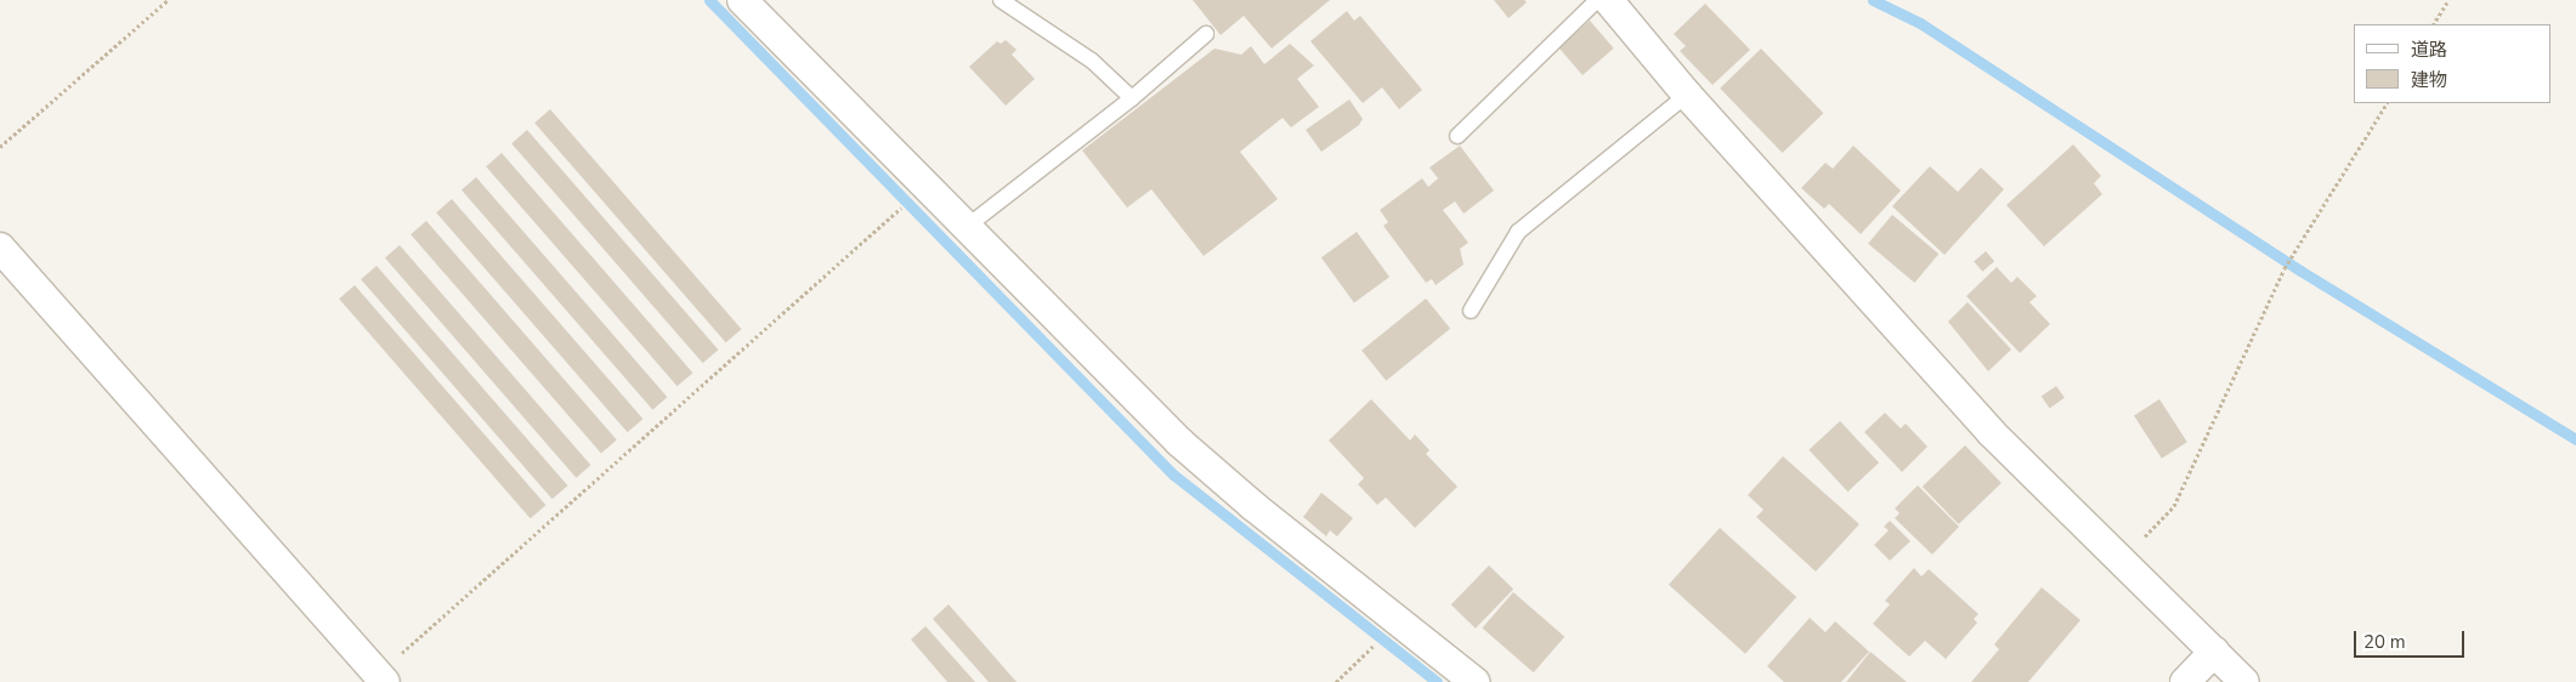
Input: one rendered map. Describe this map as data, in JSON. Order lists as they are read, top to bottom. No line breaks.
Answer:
{"legend":["道路","建物"],"scale_bar":"20 m"}
